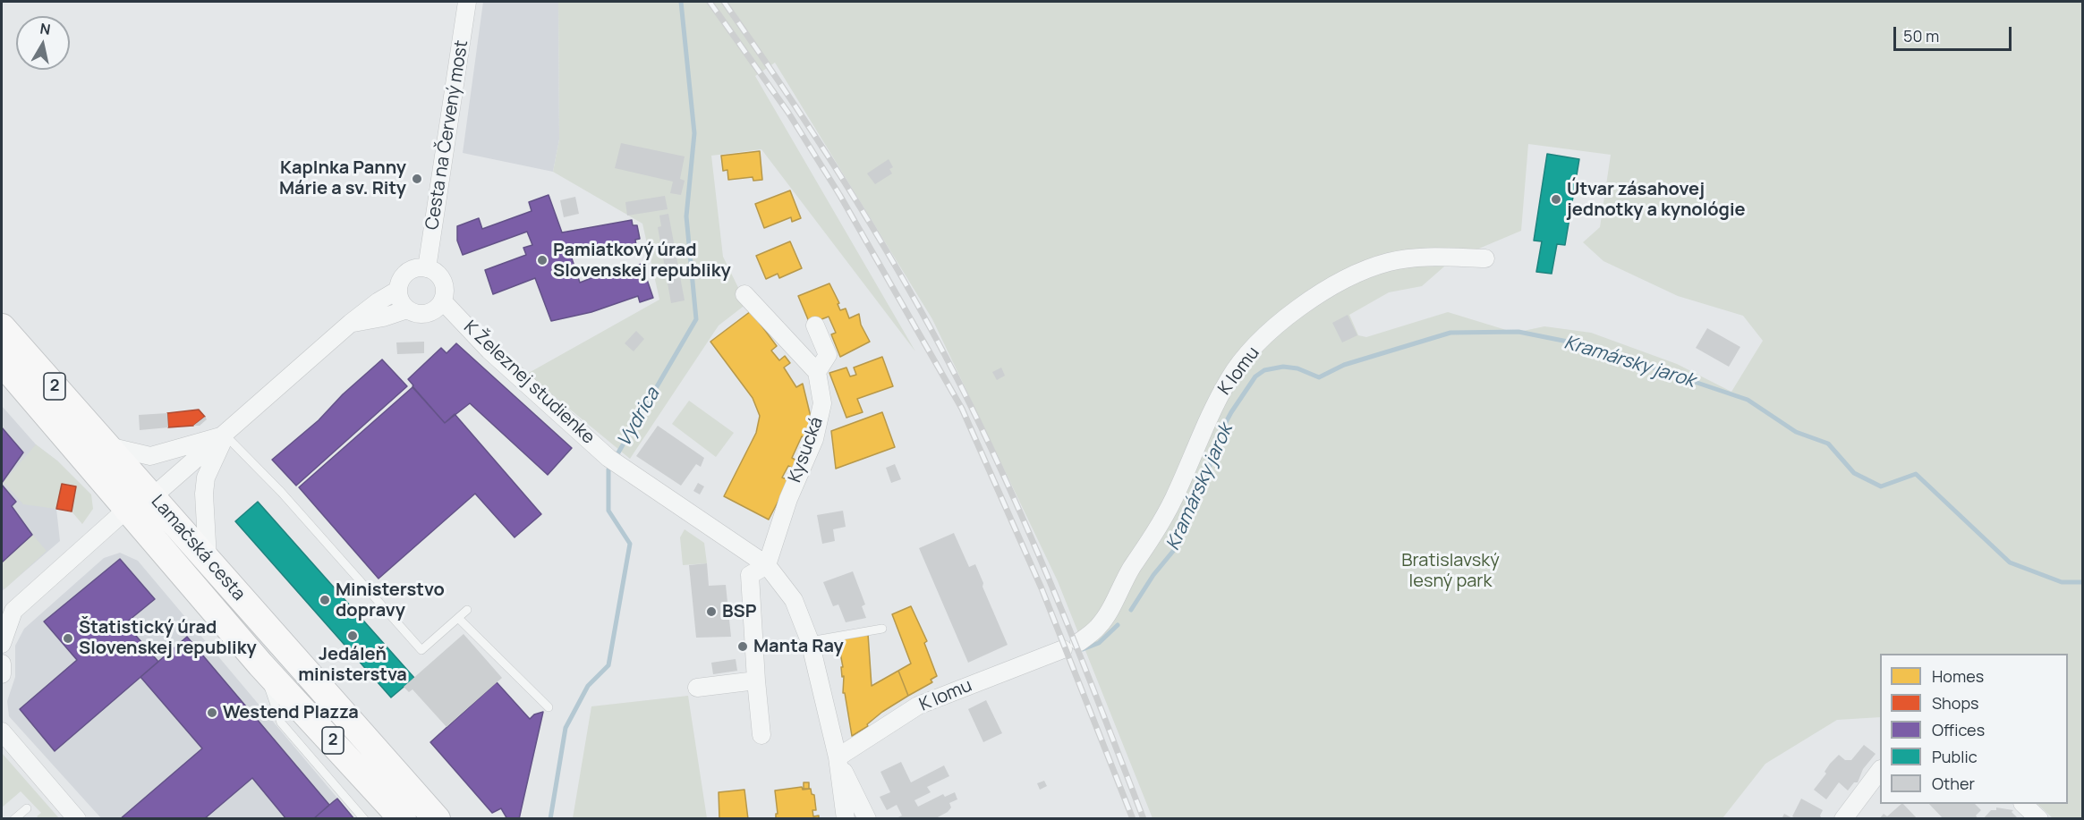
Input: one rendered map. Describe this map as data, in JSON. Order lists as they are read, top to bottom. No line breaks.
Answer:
{"streets":{"main road":["2","Lamačská cesta"],"street":["Cesta na Červený most","K lomu","K Železnej studienke","Kysucká"]},"crossings":[["Cesta na Červený most","K Železnej studienke"],["K lomu","K Železnej studienke"],["K Železnej studienke","Kysucká"]],"water":["Kramársky jarok","Vydrica"],"parks":["Bratislavský lesný park"],"places":["Kaplnka Panny Márie a sv. Rity","Útvar zásahovej jednotky a kynológie","Pamiatkový úrad Slovenskej republiky","Ministerstvo dopravy","BSP","Jedáleň ministerstva","Štatistický úrad Slovenskej republiky","Manta Ray","Westend Plazza"],"legend":["Homes","Shops","Offices","Public","Other"],"scale_bar":"50 m","north":"top"}
